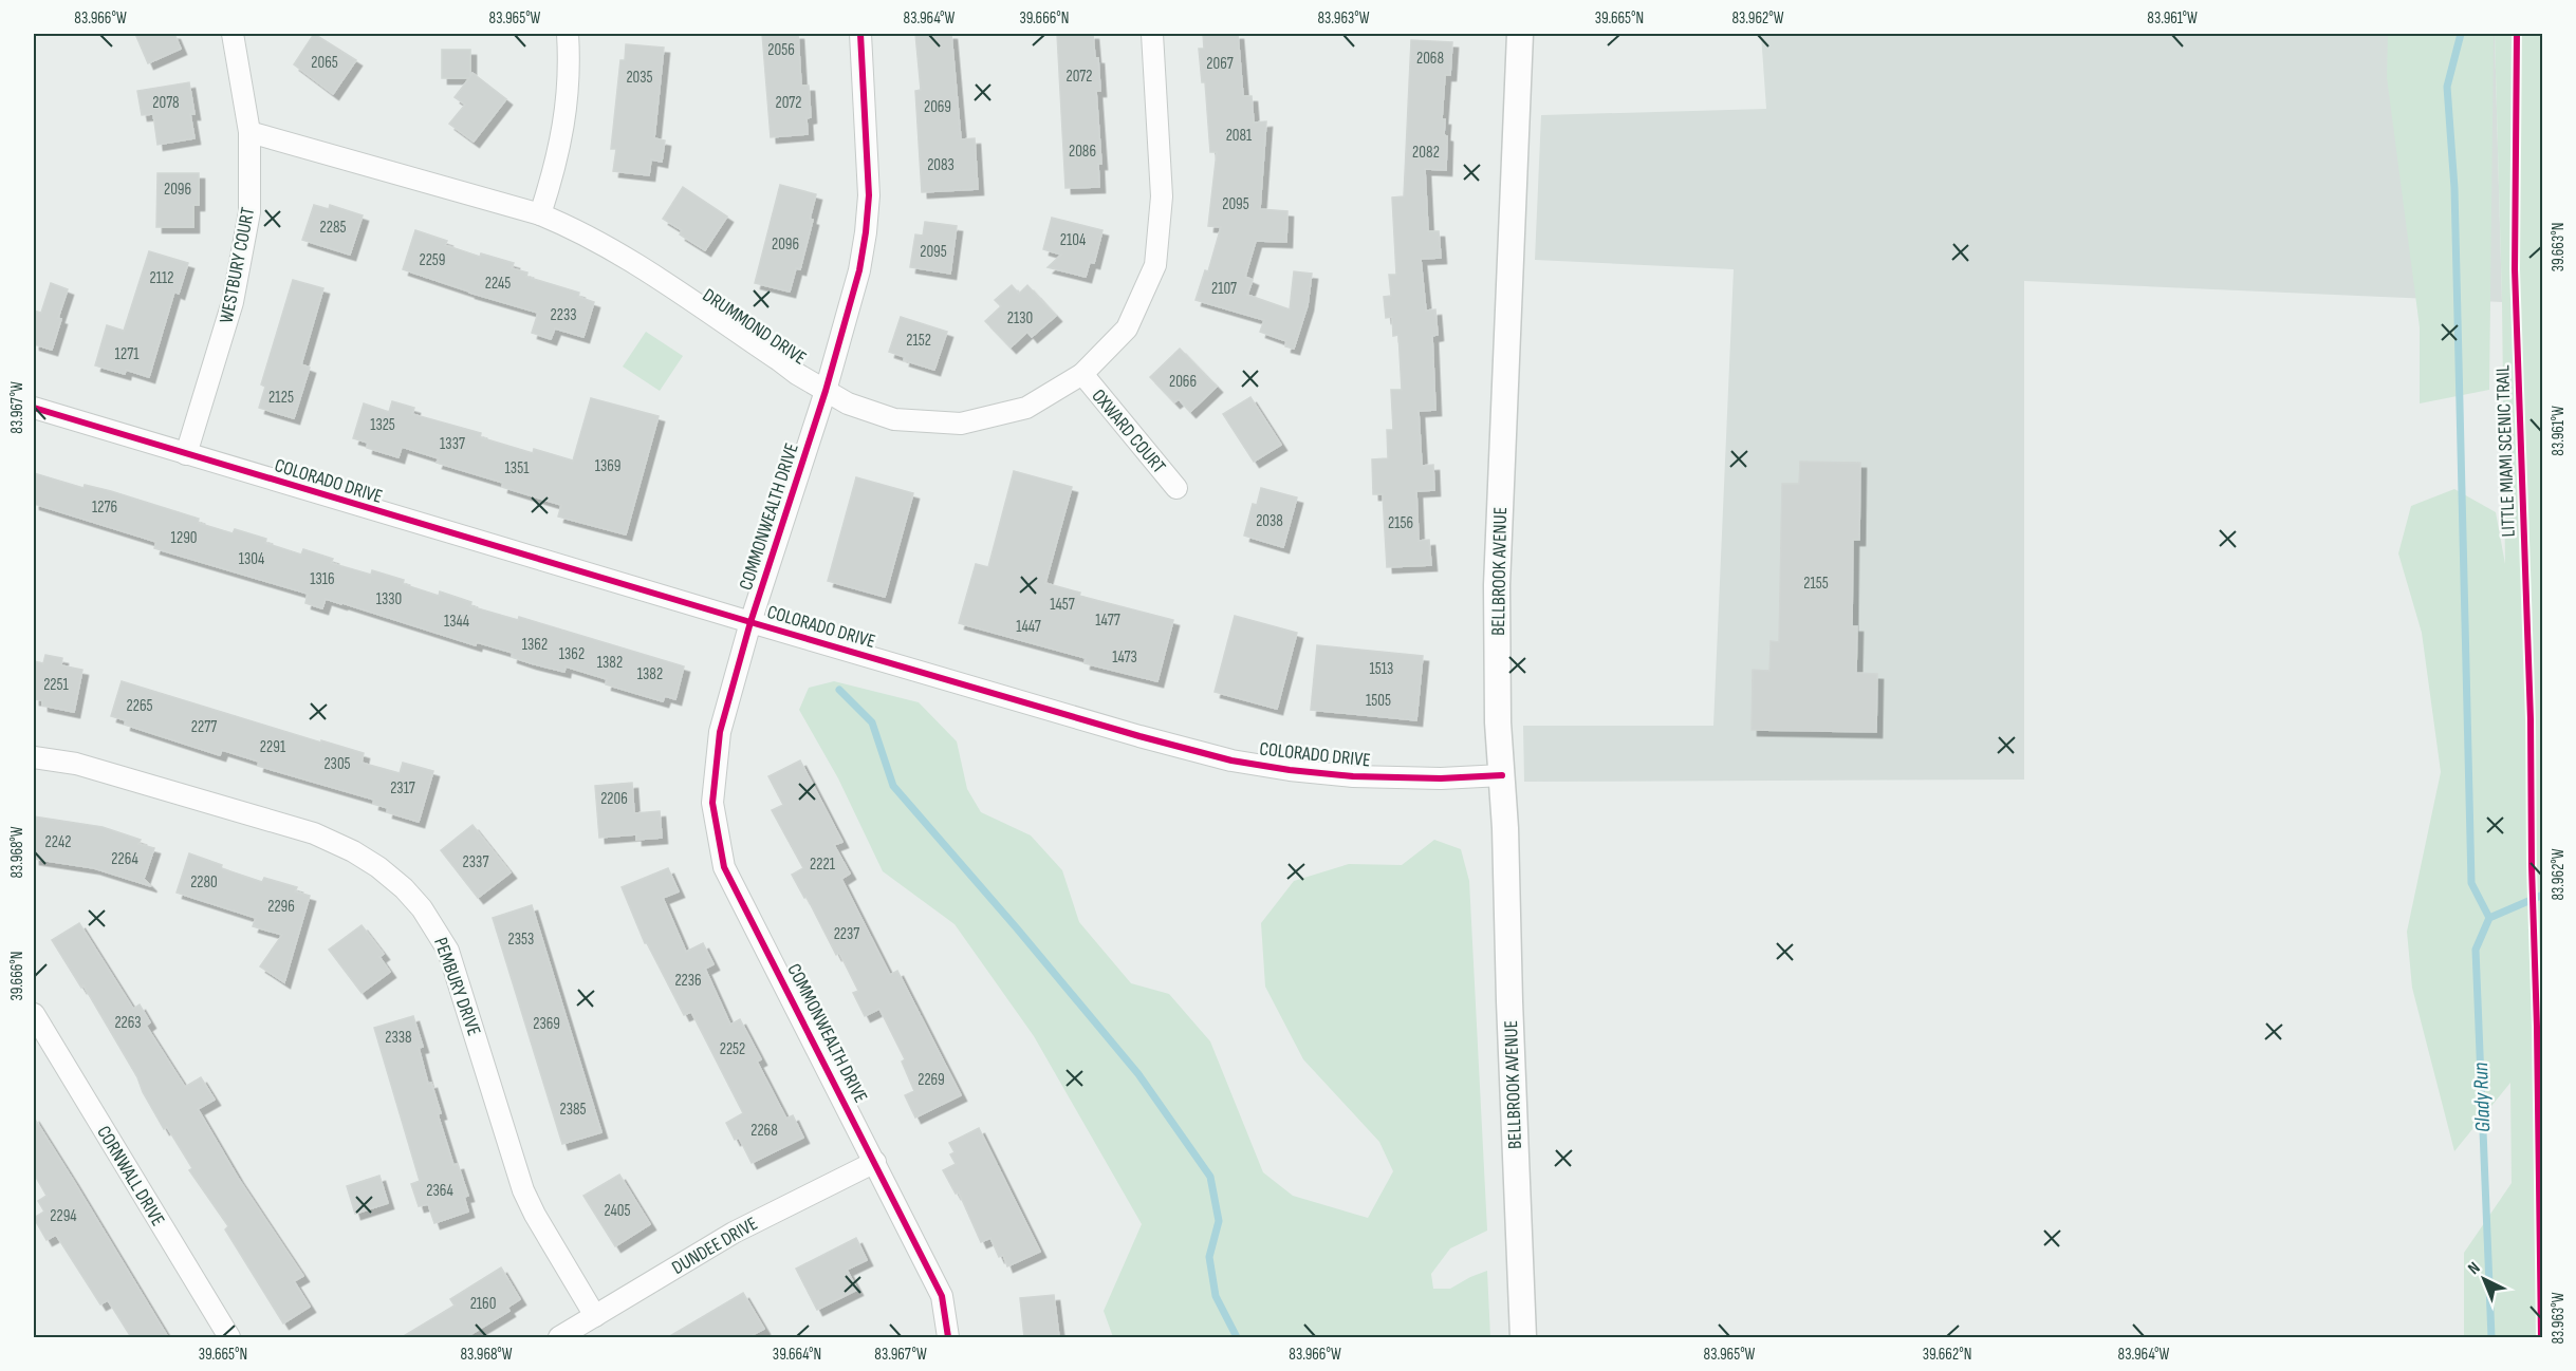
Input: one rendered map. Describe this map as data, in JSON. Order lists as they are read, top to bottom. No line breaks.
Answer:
{"streets":{"street":["WESTBURY COURT","DRUMMOND DRIVE","OXWARD COURT","COLORADO DRIVE","COMMONWEALTH DRIVE","BELLBROOK AVENUE","PEMBURY DRIVE","CORNWALL DRIVE","DUNDEE DRIVE"],"cycle path":["LITTLE MIAMI SCENIC TRAIL"]},"crossings":[["WESTBURY COURT","DRUMMOND DRIVE"],["WESTBURY COURT","COLORADO DRIVE"],["DRUMMOND DRIVE","OXWARD COURT"],["DRUMMOND DRIVE","COMMONWEALTH DRIVE"],["COLORADO DRIVE","COMMONWEALTH DRIVE"],["COLORADO DRIVE","BELLBROOK AVENUE"],["COMMONWEALTH DRIVE","DUNDEE DRIVE"],["PEMBURY DRIVE","DUNDEE DRIVE"]],"water":["Glady Run"],"house_numbers":["2056","2068","2065","2067","2072","2035","2078","2072","2069","2081","2086","2082","2083","2096","2095","2285","2104","2096","2095","2259","2112","2245","2107","2233","2130","2152","1271","2066","2125","1325","1337","1369","1351","1276","2038","2156","1290","1304","1316","2155","1330","1457","1477","1344","1447","1362","1362","1473","1382","1513","1382","2251","1505","2265","2277","2291","2305","2317","2206","2242","2264","2337","2221","2280","2296","2237","2353","2236","2263","2369","2338","2252","2269","2385","2268","2364","2405","2294","2160"],"north":"top left","coordinates":["83.966°W","83.965°W","83.964°W","39.666°N","83.963°W","39.665°N","83.962°W","83.961°W","39.663°N","83.967°W","83.968°W","39.664°N","39.662°N"]}
